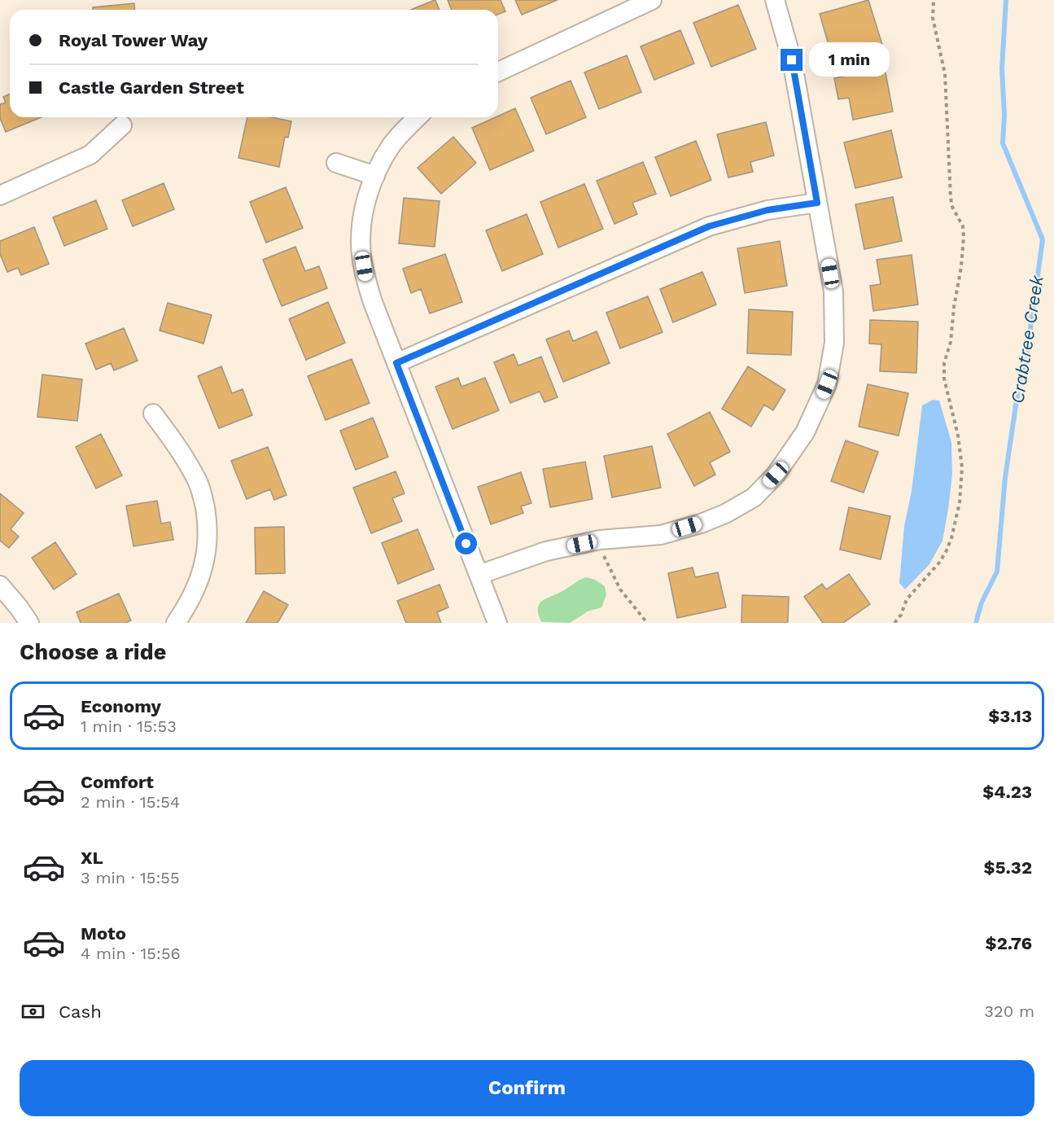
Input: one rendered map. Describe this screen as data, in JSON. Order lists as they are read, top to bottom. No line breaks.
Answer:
{"water":["Crabtree Creek"],"page":{"banner":["Royal Tower Way","Castle Garden Street"],"bubble":"1 min","heading":"Choose a ride","list":[{"name":"Economy","note":"1 min · 15:53","value":"$3.13"},{"name":"Comfort","note":"2 min · 15:54","value":"$4.23"},{"name":"XL","note":"3 min · 15:55","value":"$5.32"},{"name":"Moto","note":"4 min · 15:56","value":"$2.76"}],"pay":["Cash","320 m"],"buttons":"Confirm"}}
